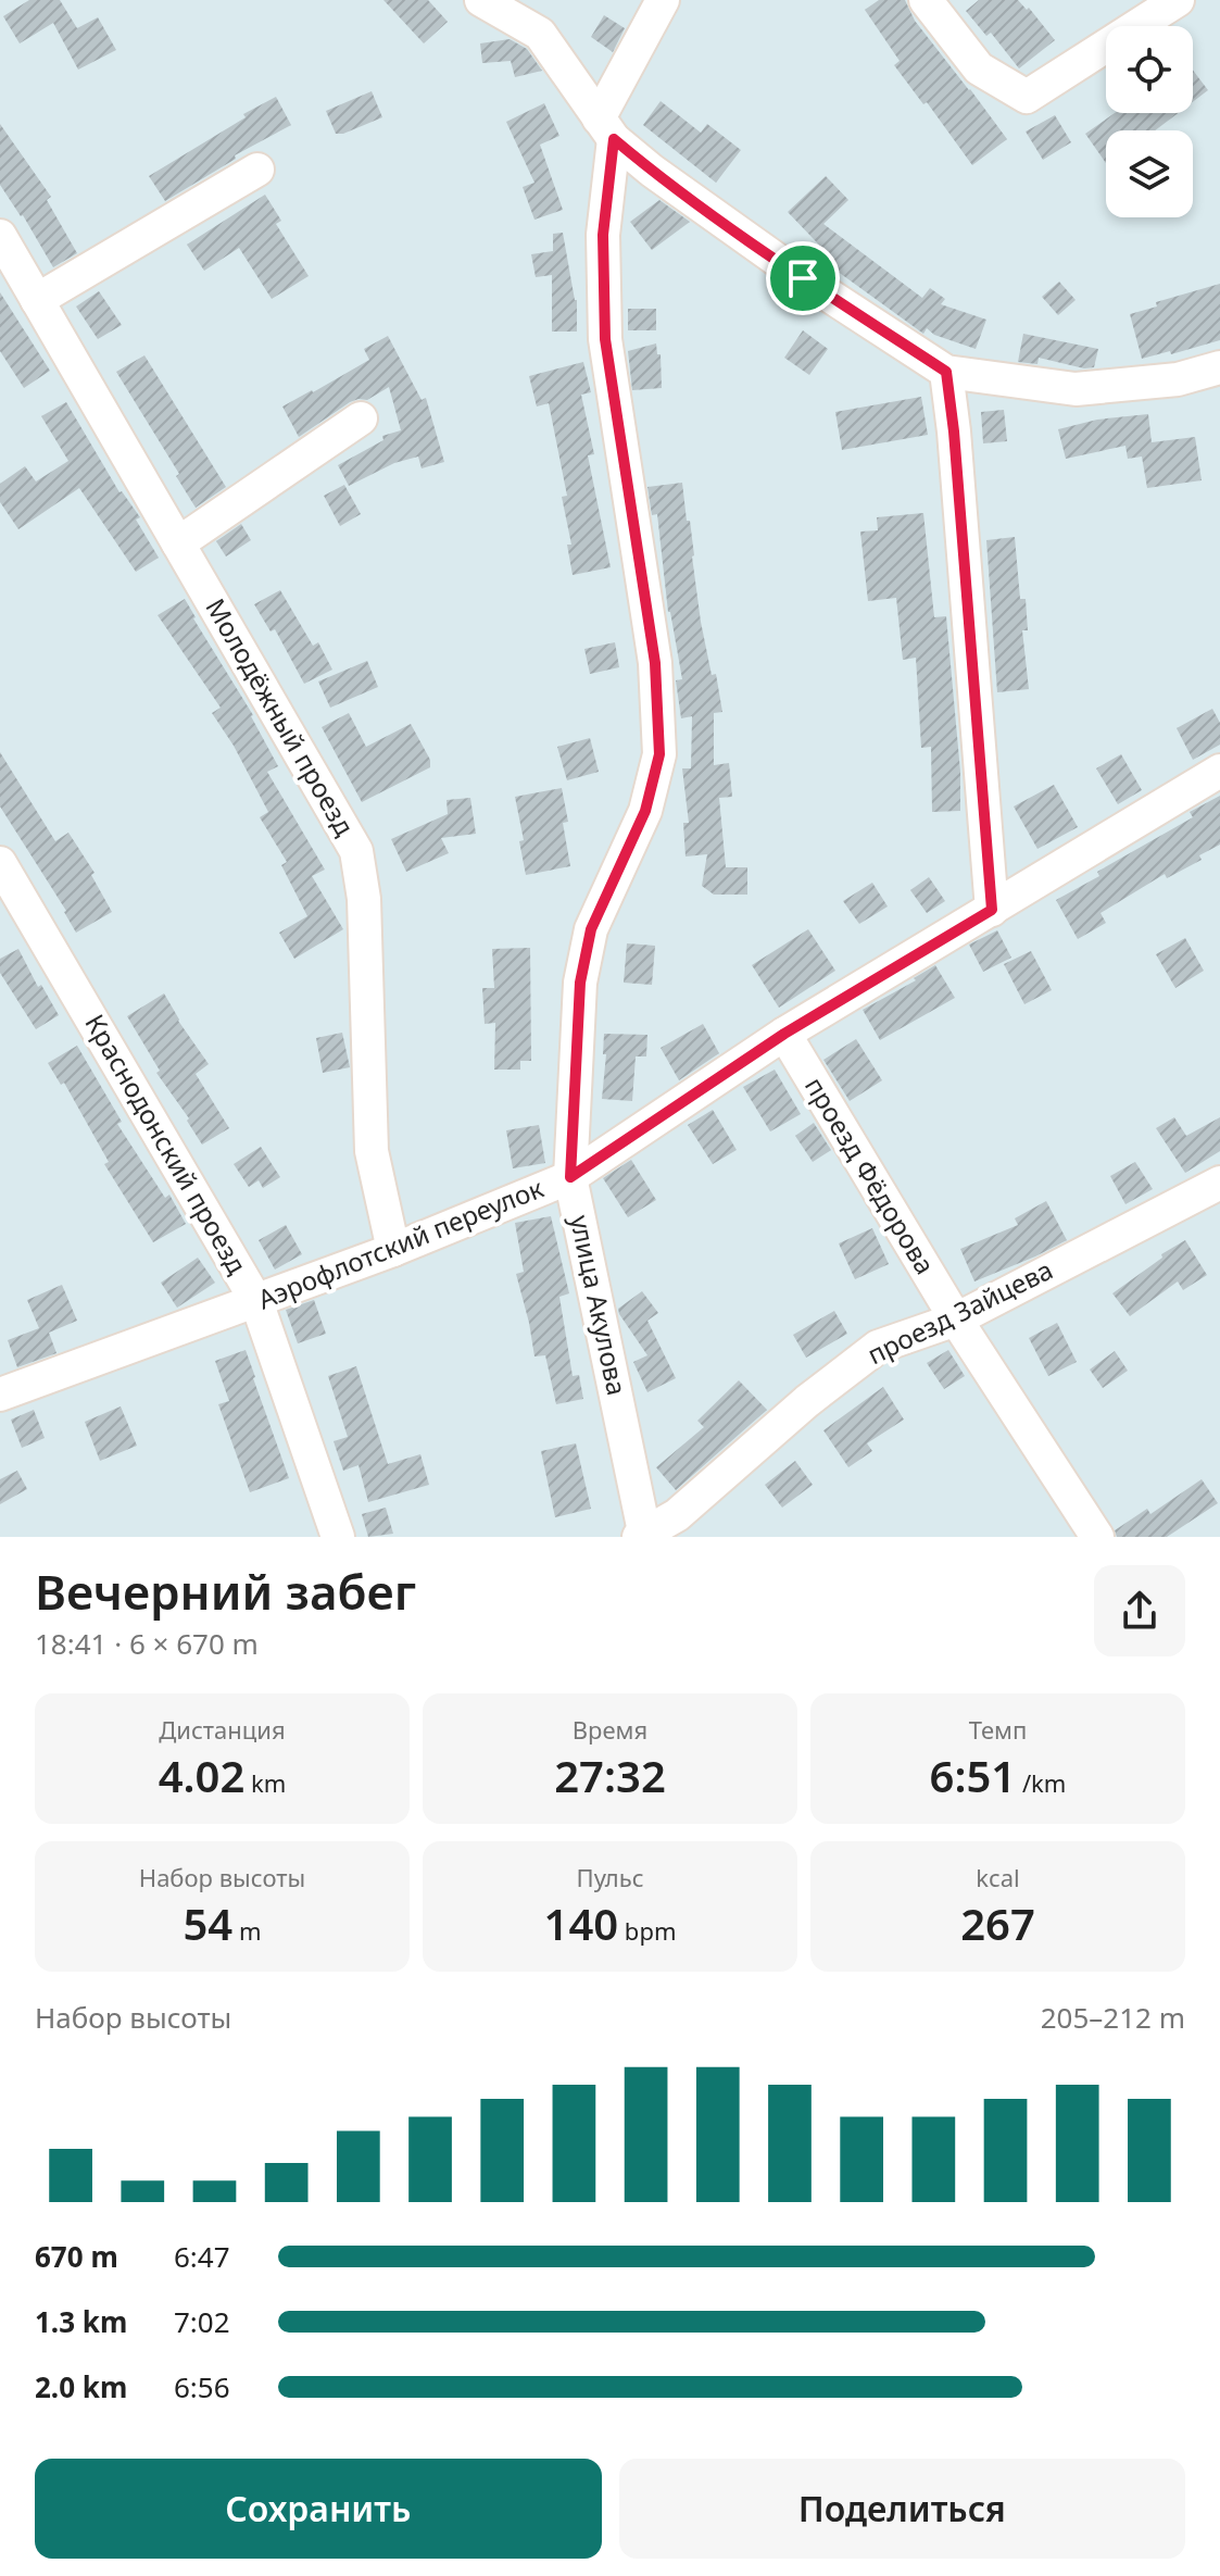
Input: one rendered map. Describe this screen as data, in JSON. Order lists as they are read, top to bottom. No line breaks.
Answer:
{"streets":{"street":["Молодёжный проезд","Краснодонский проезд","проезд Фёдорова","Аэрофлотский переулок","улица Акулова","проезд Зайцева"]},"crossings":[["Молодёжный проезд","Аэрофлотский переулок"],["Краснодонский проезд","Аэрофлотский переулок"],["проезд Фёдорова","Аэрофлотский переулок"],["проезд Фёдорова","проезд Зайцева"],["Аэрофлотский переулок","улица Акулова"],["улица Акулова","проезд Зайцева"]],"page":{"heading":["Вечерний забег","18:41 · 6 × 670 m"],"stats":[["Дистанция","4.02 km"],["Время","27:32"],["Темп","6:51 /km"],["Набор высоты","54 m"],["Пульс","140 bpm"],["kcal","267"]],"chart":["Набор высоты","205–212 m"],"list":[{"name":"670 m","note":"6:47"},{"name":"1.3 km","note":"7:02"},{"name":"2.0 km","note":"6:56"}],"buttons":["Сохранить","Поделиться"]}}
